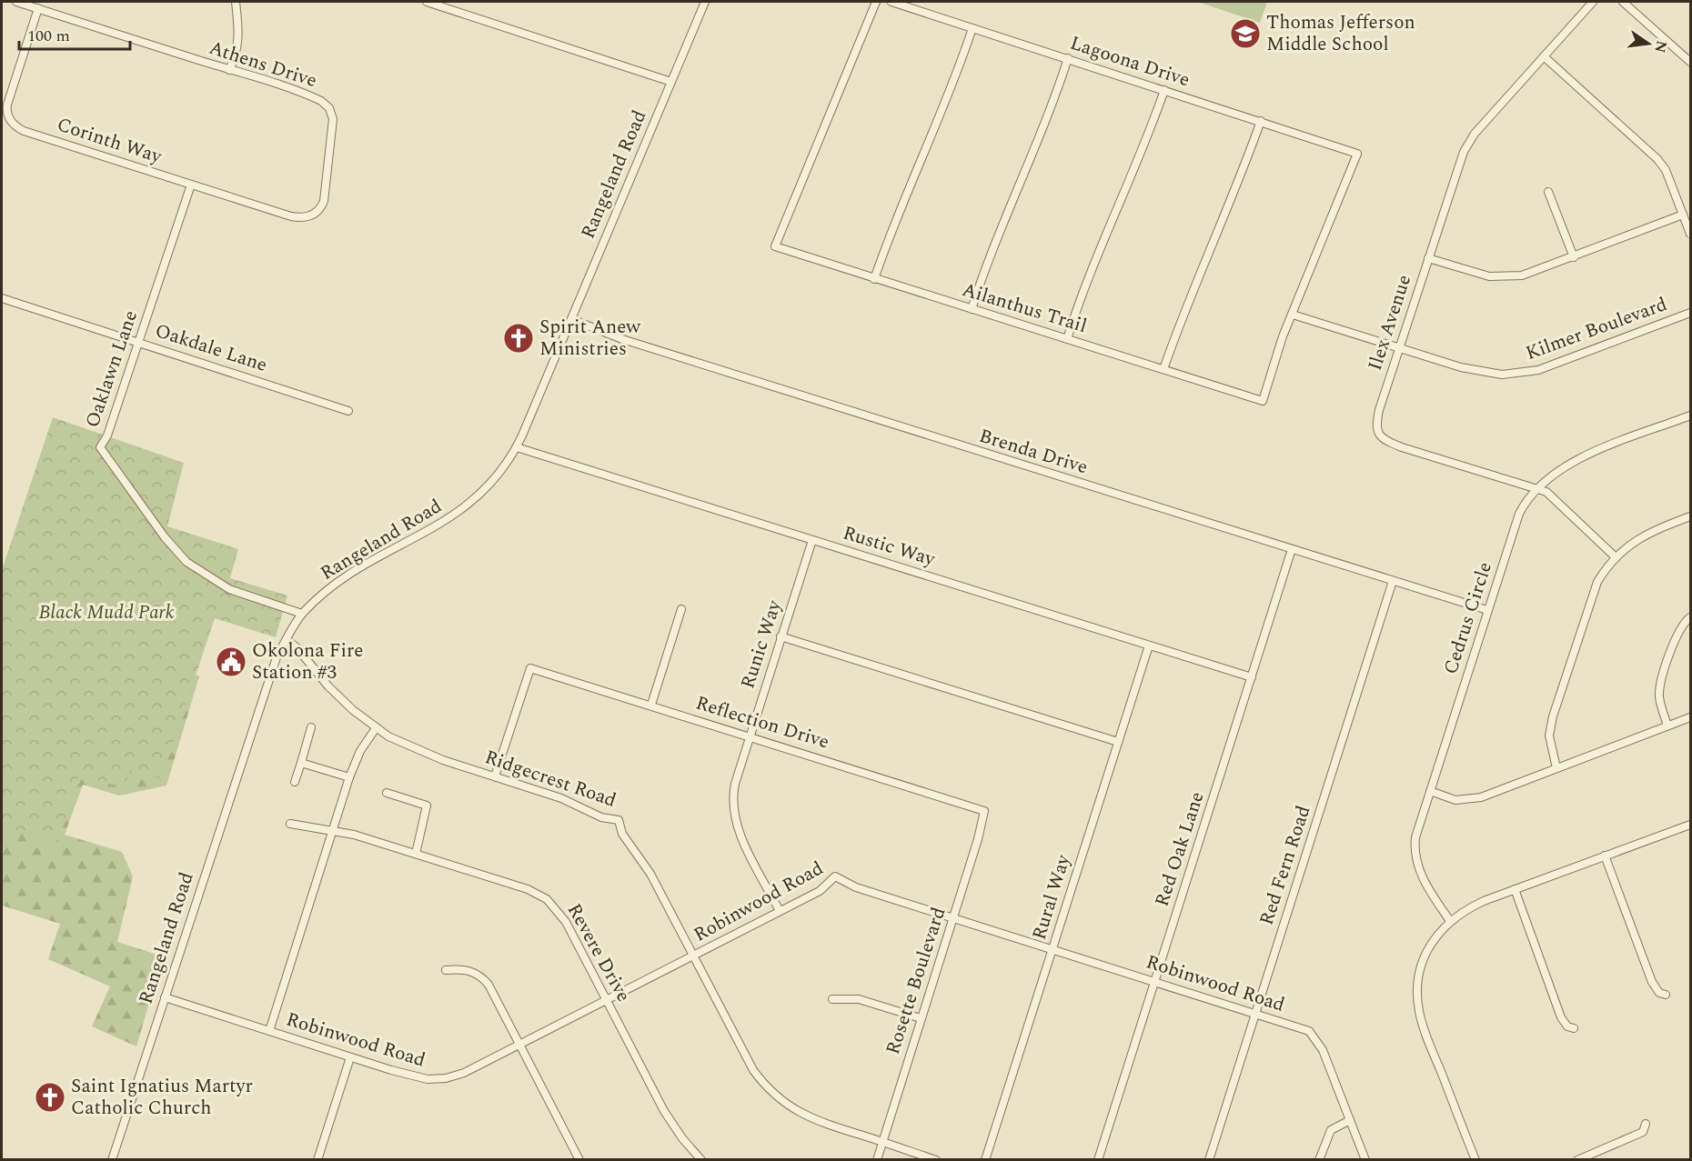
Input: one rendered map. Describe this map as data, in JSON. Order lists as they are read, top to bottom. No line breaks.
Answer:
{"streets":{"street":["Lagoona Drive","Athens Drive","Corinth Way","Rangeland Road","Ailanthus Trail","Ilex Avenue","Kilmer Boulevard","Oakdale Lane","Oaklawn Lane","Brenda Drive","Rustic Way","Cedrus Circle","Runic Way","Reflection Drive","Ridgecrest Road","Red Oak Lane","Red Fern Road","Rural Way","Robinwood Road","Revere Drive","Rosette Boulevard"]},"crossings":[["Lagoona Drive","Ailanthus Trail"],["Lagoona Drive","Kilmer Boulevard"],["Athens Drive","Corinth Way"],["Corinth Way","Oaklawn Lane"],["Rangeland Road","Oaklawn Lane"],["Rangeland Road","Brenda Drive"],["Rangeland Road","Rustic Way"],["Rangeland Road","Ridgecrest Road"],["Rangeland Road","Robinwood Road"],["Ailanthus Trail","Kilmer Boulevard"],["Ilex Avenue","Kilmer Boulevard"],["Ilex Avenue","Cedrus Circle"],["Oakdale Lane","Oaklawn Lane"],["Brenda Drive","Cedrus Circle"],["Brenda Drive","Red Oak Lane"],["Brenda Drive","Red Fern Road"],["Rustic Way","Runic Way"],["Rustic Way","Red Oak Lane"],["Rustic Way","Rural Way"],["Runic Way","Reflection Drive"],["Runic Way","Robinwood Road"],["Reflection Drive","Ridgecrest Road"],["Reflection Drive","Rosette Boulevard"],["Ridgecrest Road","Robinwood Road"],["Ridgecrest Road","Rosette Boulevard"],["Red Oak Lane","Robinwood Road"],["Red Fern Road","Robinwood Road"],["Rural Way","Robinwood Road"],["Robinwood Road","Revere Drive"],["Robinwood Road","Rosette Boulevard"]],"parks":["Black Mudd Park"],"places":{"school or university":["Thomas Jefferson Middle School"],"church":["Spirit Anew Ministries","Saint Ignatius Martyr Catholic Church"],"public building":["Okolona Fire Station #3"]},"scale_bar":"100 m","north":"right"}
